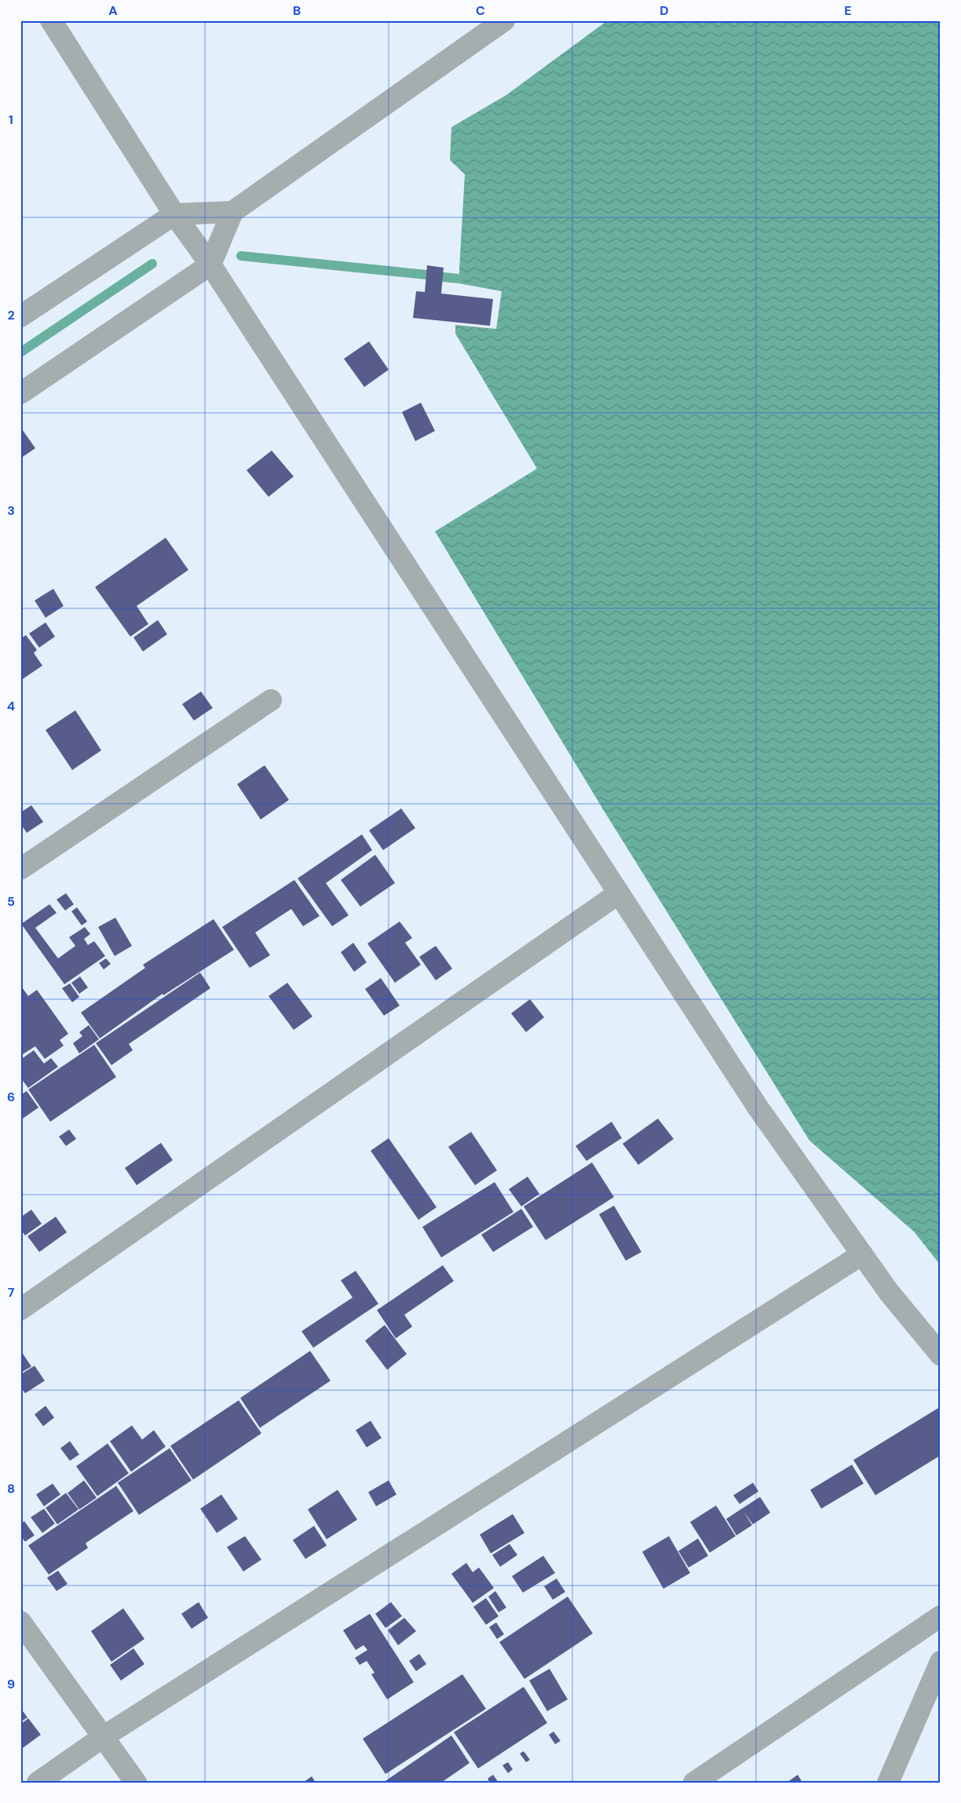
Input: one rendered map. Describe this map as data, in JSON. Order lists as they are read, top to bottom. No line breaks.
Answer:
{"grid":{"columns":["A","B","C","D","E"],"rows":["1","2","3","4","5","6","7","8","9"]}}
